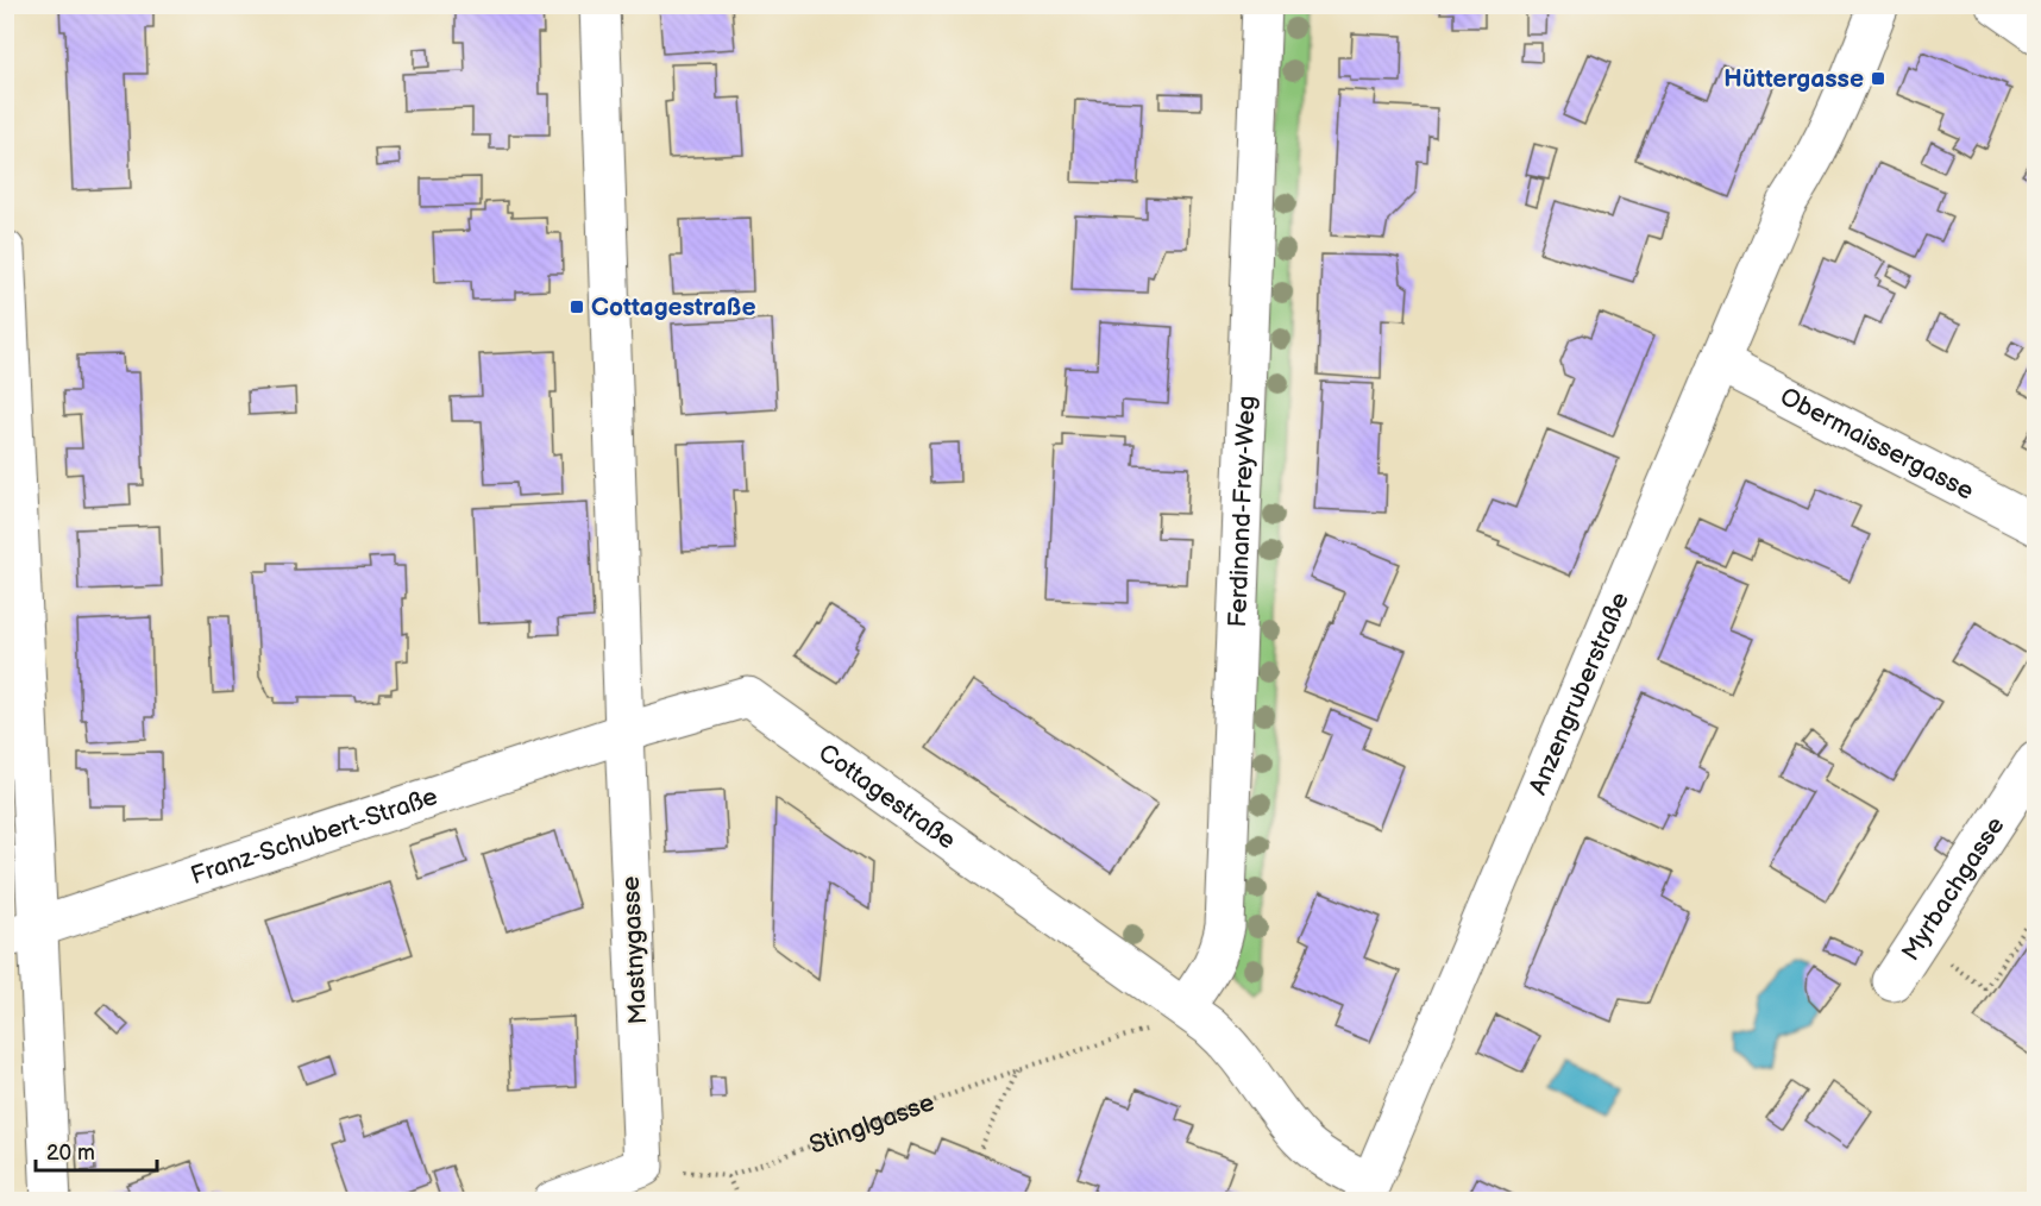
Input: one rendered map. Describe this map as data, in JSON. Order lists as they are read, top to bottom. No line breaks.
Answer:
{"streets":{"street":["Obermaissergasse","Ferdinand-Frey-Weg","Anzengruberstraße","Cottagestraße","Franz-Schubert-Straße","Myrbachgasse","Mastnygasse"],"path":["Stinglgasse"]},"crossings":[["Obermaissergasse","Anzengruberstraße"],["Ferdinand-Frey-Weg","Cottagestraße"],["Ferdinand-Frey-Weg","Stinglgasse"],["Anzengruberstraße","Cottagestraße"],["Cottagestraße","Franz-Schubert-Straße"],["Cottagestraße","Mastnygasse"],["Cottagestraße","Stinglgasse"],["Franz-Schubert-Straße","Mastnygasse"],["Mastnygasse","Stinglgasse"]],"places":{"transit":["Hüttergasse","Cottagestraße"]},"scale_bar":"20 m"}
